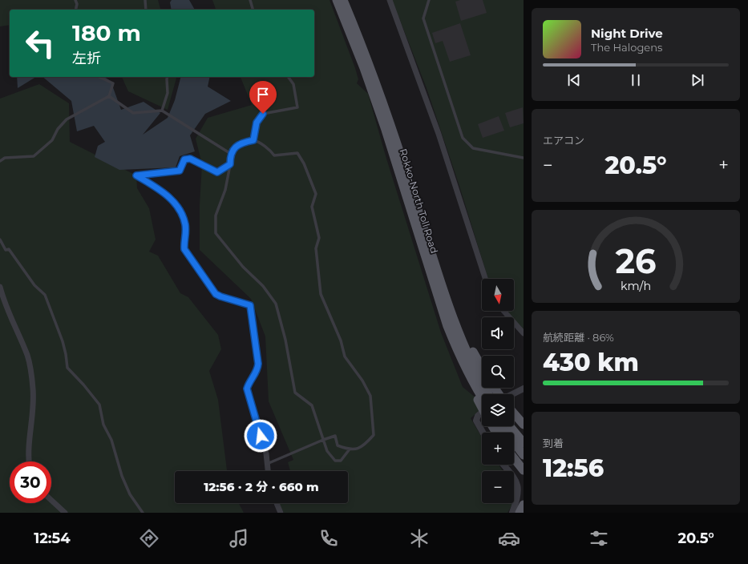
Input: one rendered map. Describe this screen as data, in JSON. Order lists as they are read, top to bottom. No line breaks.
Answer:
{"streets":{"main road":["Rokko-North Toll Road"]},"north":"bottom","page":{"turn":["180 m","左折"],"song":["Night Drive","The Halogens"],"tile":["エアコン",["航続距離 · 86%","430 km"],["到着","12:56"]],"heat":["−","20.5°","+"],"map_buttons":["+","−"],"limit":"30","trip":"12:56 · 2 分 · 660 m","tabs":["12:54","20.5°"],"gauge":["26","km/h"]}}
